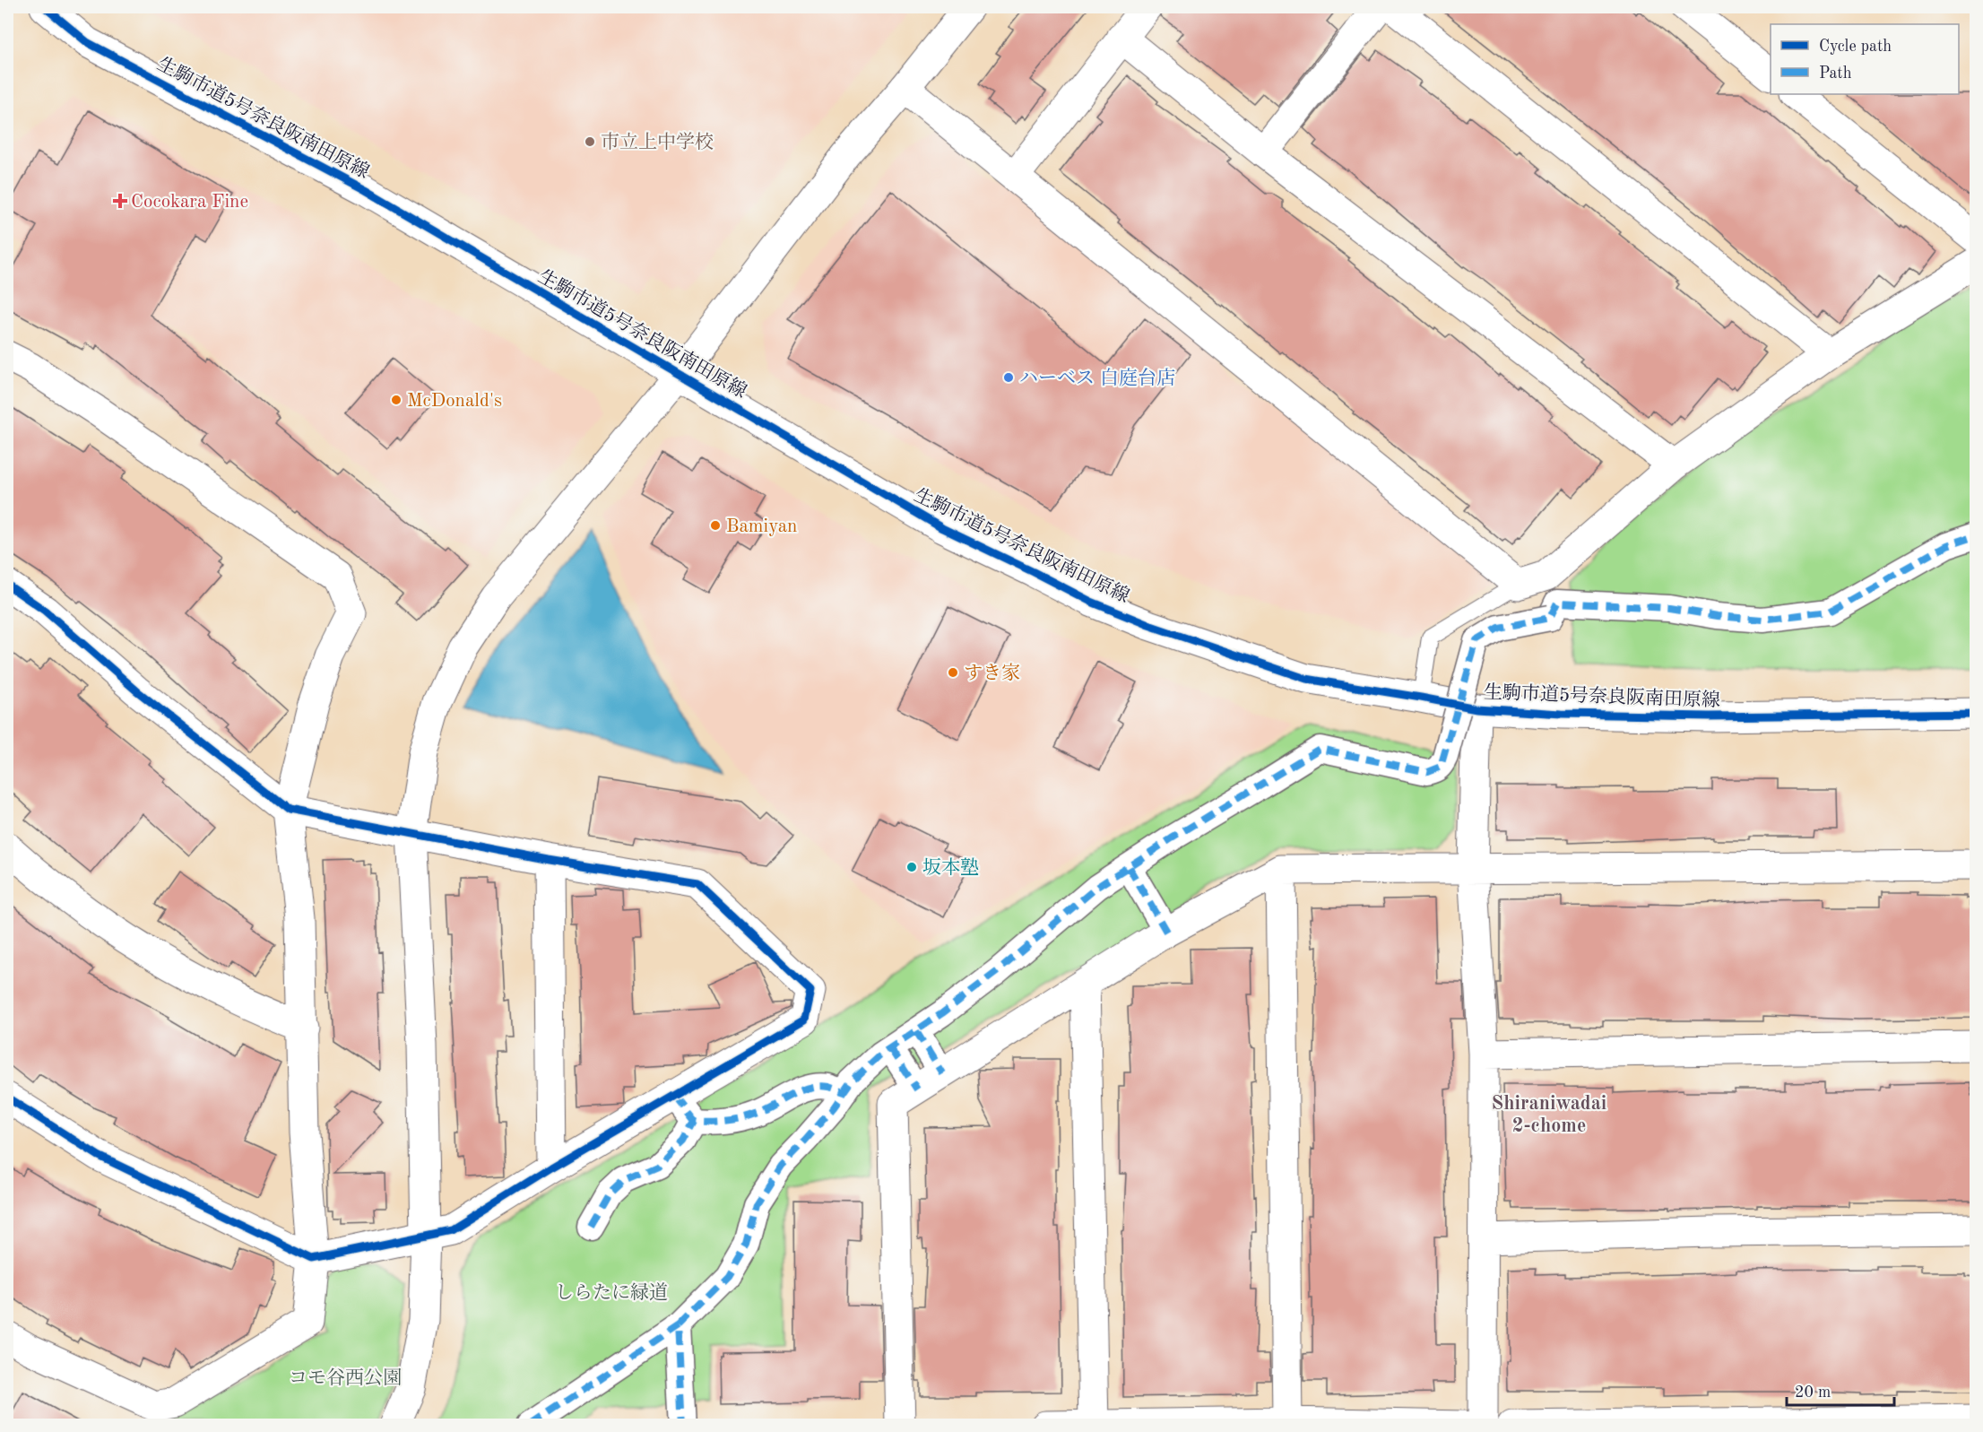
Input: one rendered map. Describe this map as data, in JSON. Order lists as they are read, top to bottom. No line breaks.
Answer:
{"streets":{"street":["生駒市道5号奈良阪南田原線"]},"districts":["Shiraniwadai 2-chome"],"parks":["しらたに緑道","コモ谷西公園"],"places":{"other":["市立上中学校","ハーベス 白庭台店","McDonald's","Bamiyan","すき家","坂本塾"],"health":["Cocokara Fine"]},"legend":["Cycle path","Path"],"scale_bar":"20 m"}
